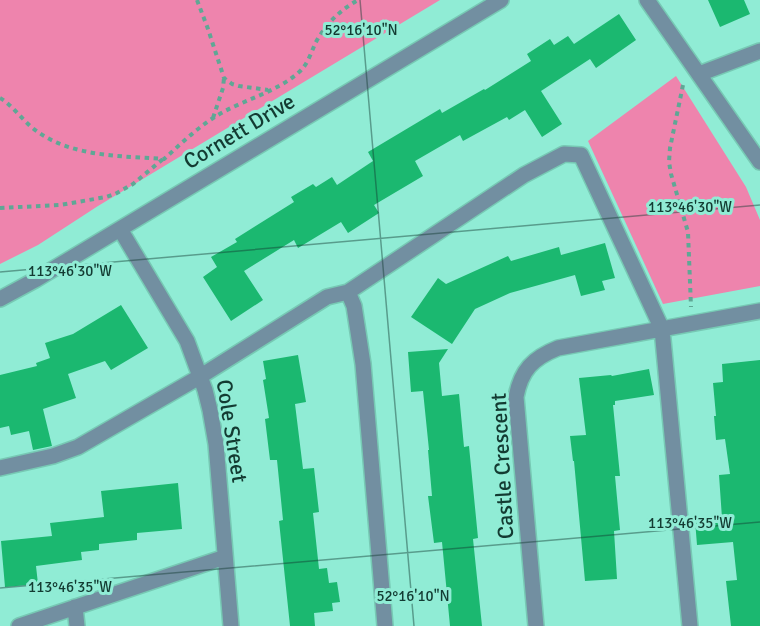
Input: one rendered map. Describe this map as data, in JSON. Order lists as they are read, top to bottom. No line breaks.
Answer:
{"streets":{"street":["Cornett Drive","Cole Street","Castle Crescent"]},"crossings":[["Cornett Drive","Cole Street"]],"coordinates":["52°16'10\"N","113°46'30\"W","113°46'35\"W"]}
